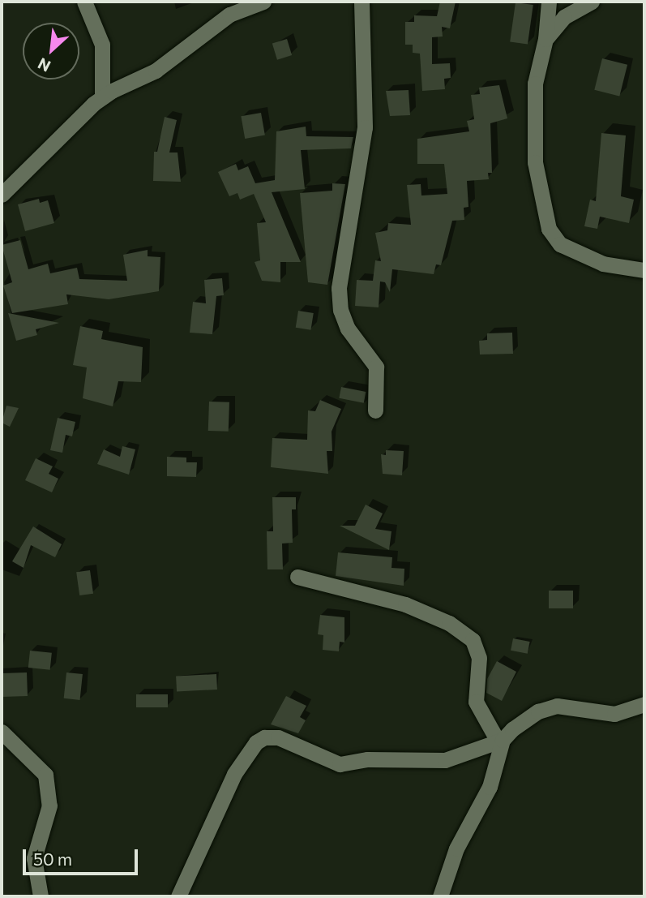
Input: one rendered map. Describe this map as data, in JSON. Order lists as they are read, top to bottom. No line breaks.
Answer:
{"scale_bar":"50 m","north":"bottom left"}
